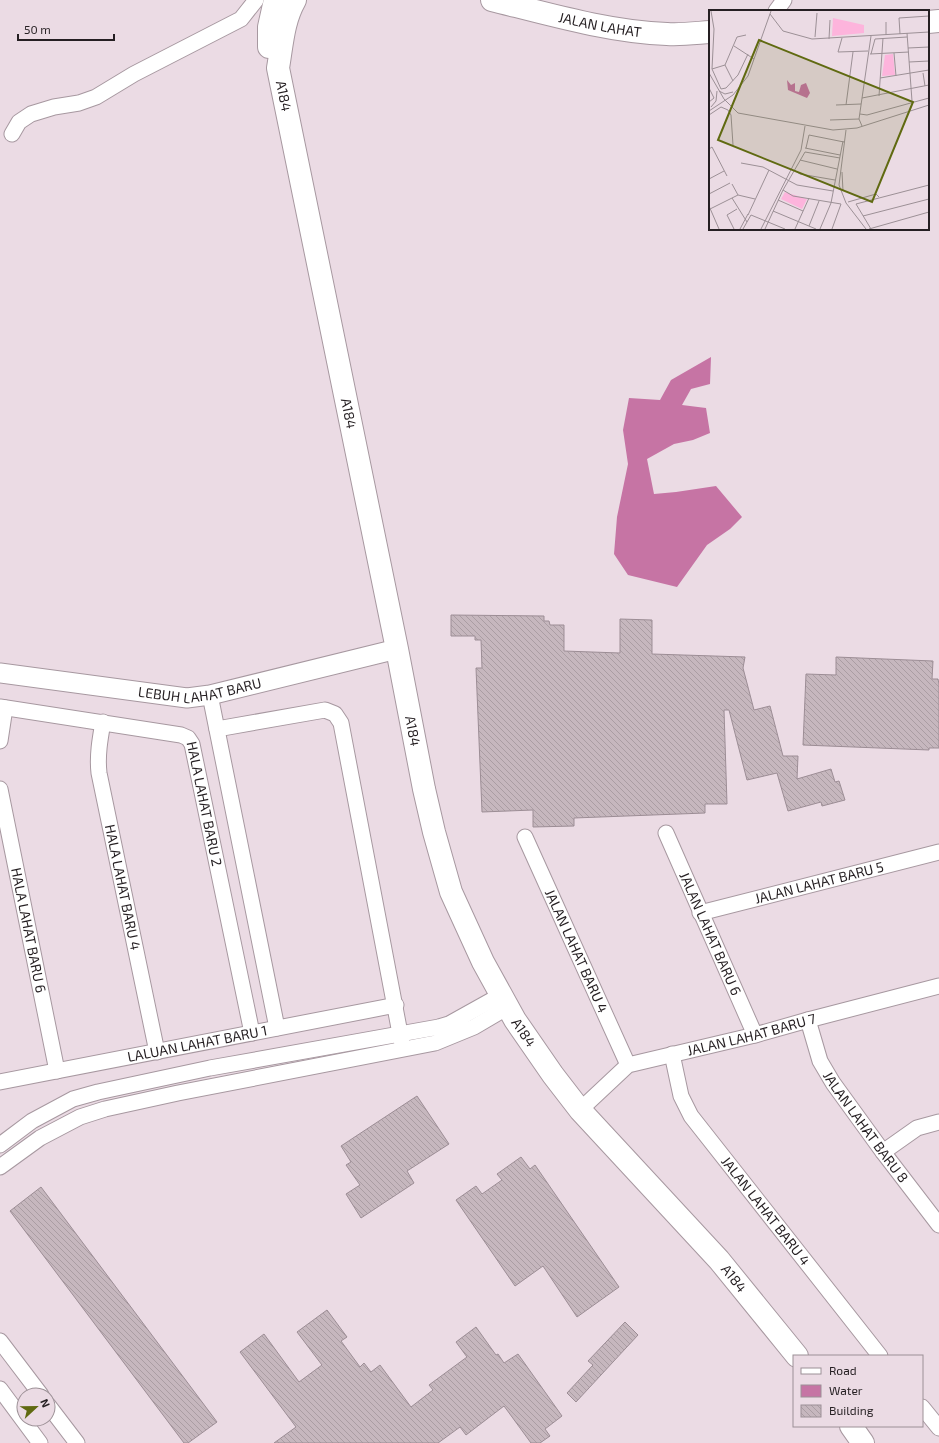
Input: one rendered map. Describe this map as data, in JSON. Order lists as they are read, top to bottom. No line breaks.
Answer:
{"streets":{"main road":["JALAN LAHAT","A184"],"street":["LEBUH LAHAT BARU","HALA LAHAT BARU 2","JALAN LAHAT BARU 5","HALA LAHAT BARU 4","HALA LAHAT BARU 6","JALAN LAHAT BARU 6","JALAN LAHAT BARU 4","JALAN LAHAT BARU 7","LALUAN LAHAT BARU 1","JALAN LAHAT BARU 8"]},"crossings":[["A184","LEBUH LAHAT BARU"],["A184","JALAN LAHAT BARU 7"],["LEBUH LAHAT BARU","HALA LAHAT BARU 2"],["HALA LAHAT BARU 2","HALA LAHAT BARU 4"],["HALA LAHAT BARU 2","LALUAN LAHAT BARU 1"],["JALAN LAHAT BARU 5","JALAN LAHAT BARU 6"],["HALA LAHAT BARU 4","LALUAN LAHAT BARU 1"],["HALA LAHAT BARU 6","LALUAN LAHAT BARU 1"],["JALAN LAHAT BARU 6","JALAN LAHAT BARU 7"],["JALAN LAHAT BARU 4","JALAN LAHAT BARU 7"],["JALAN LAHAT BARU 7","JALAN LAHAT BARU 8"]],"legend":["Road","Water","Building"],"scale_bar":"50 m","north":"right"}
